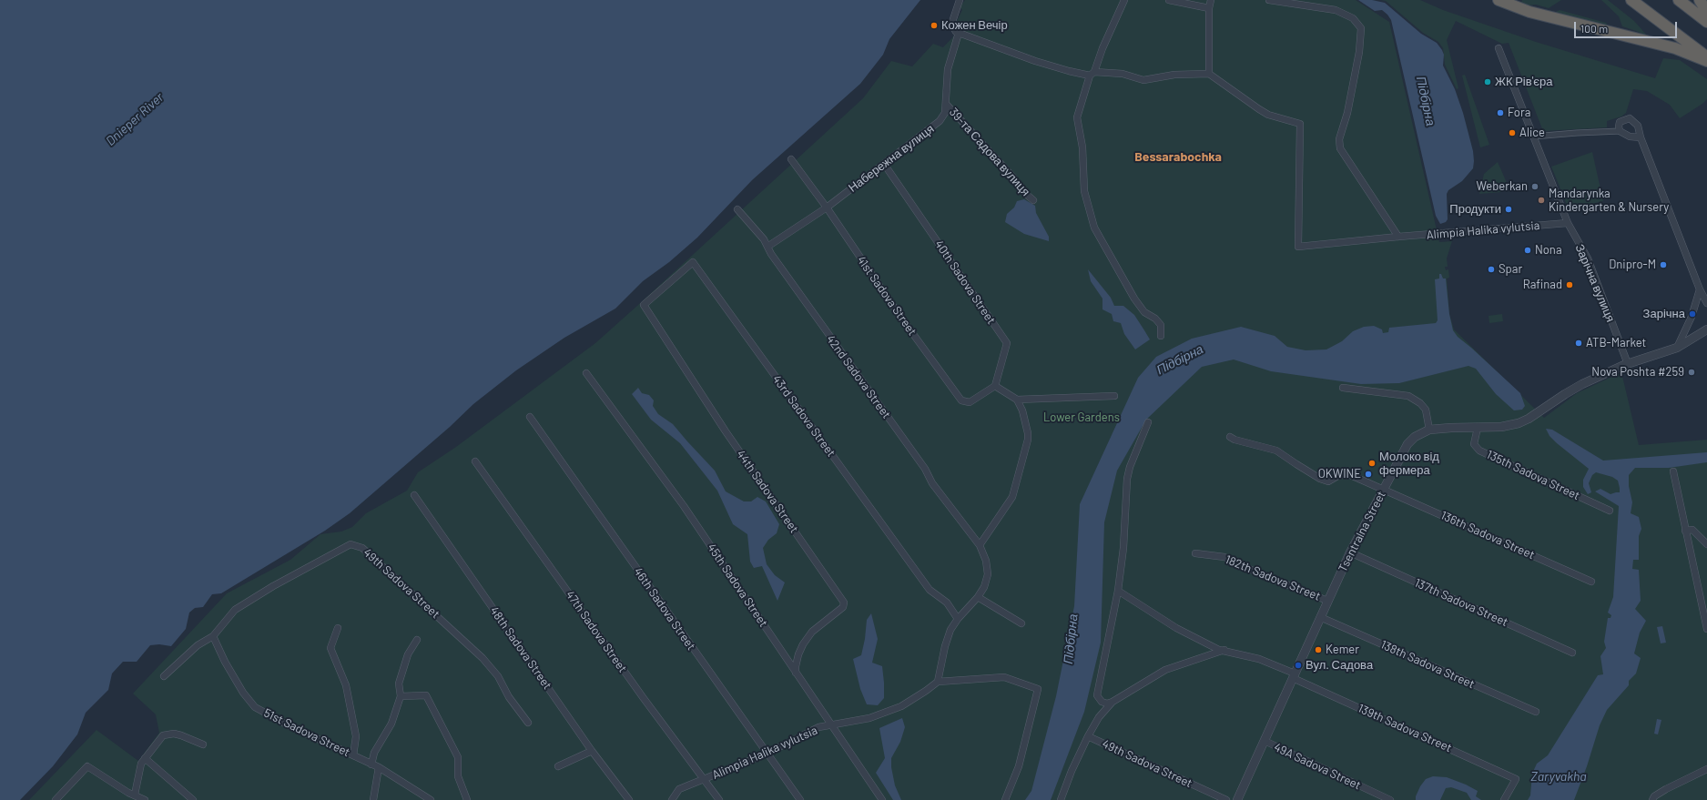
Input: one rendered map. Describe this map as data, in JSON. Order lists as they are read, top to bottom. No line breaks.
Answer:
{"streets":{"street":["39-та Садова вулиця","Набережна вулиця","Alimpia Halika vylutsia","40th Sadova Street","Зарічна вулиця","41st Sadova Street","42nd Sadova Street","43rd Sadova Street","135th Sadova Street","44th Sadova Street","Tsentralna Street","136th Sadova Street","182th Sadova Street","49th Sadova Street","45th Sadova Street","137th Sadova Street","46th Sadova Street","47th Sadova Street","48th Sadova Street","138th Sadova Street","139th Sadova Street","51st Sadova Street","49A Sadova Street"]},"crossings":[["39-та Садова вулиця","Набережна вулиця"],["Набережна вулиця","40th Sadova Street"],["Набережна вулиця","41st Sadova Street"],["Набережна вулиця","42nd Sadova Street"],["Alimpia Halika vylutsia","Зарічна вулиця"],["Alimpia Halika vylutsia","45th Sadova Street"],["Alimpia Halika vylutsia","46th Sadova Street"],["Alimpia Halika vylutsia","47th Sadova Street"],["40th Sadova Street","41st Sadova Street"],["Зарічна вулиця","Tsentralna Street"],["43rd Sadova Street","44th Sadova Street"],["135th Sadova Street","Tsentralna Street"],["44th Sadova Street","45th Sadova Street"],["Tsentralna Street","136th Sadova Street"],["Tsentralna Street","182th Sadova Street"],["Tsentralna Street","137th Sadova Street"],["Tsentralna Street","138th Sadova Street"],["Tsentralna Street","139th Sadova Street"],["Tsentralna Street","49A Sadova Street"],["49th Sadova Street","51st Sadova Street"]],"districts":["Bessarabochka"],"water":["Підбірна","Dnieper River","Zaryvakha"],"parks":["Lower Gardens"],"places":["Кожен Вечір","ЖК Рів'єра","Fora","Alice","Weberkan","Mandarynka Kindergarten & Nursery","Продукти","Nona","Dnipro-M","Spar","Rafinad","Зарічна","ATB-Market","Nova Poshta #259","Молоко від фермера","OKWINE","Kemer","Вул. Садова"],"scale_bar":"100 m"}
